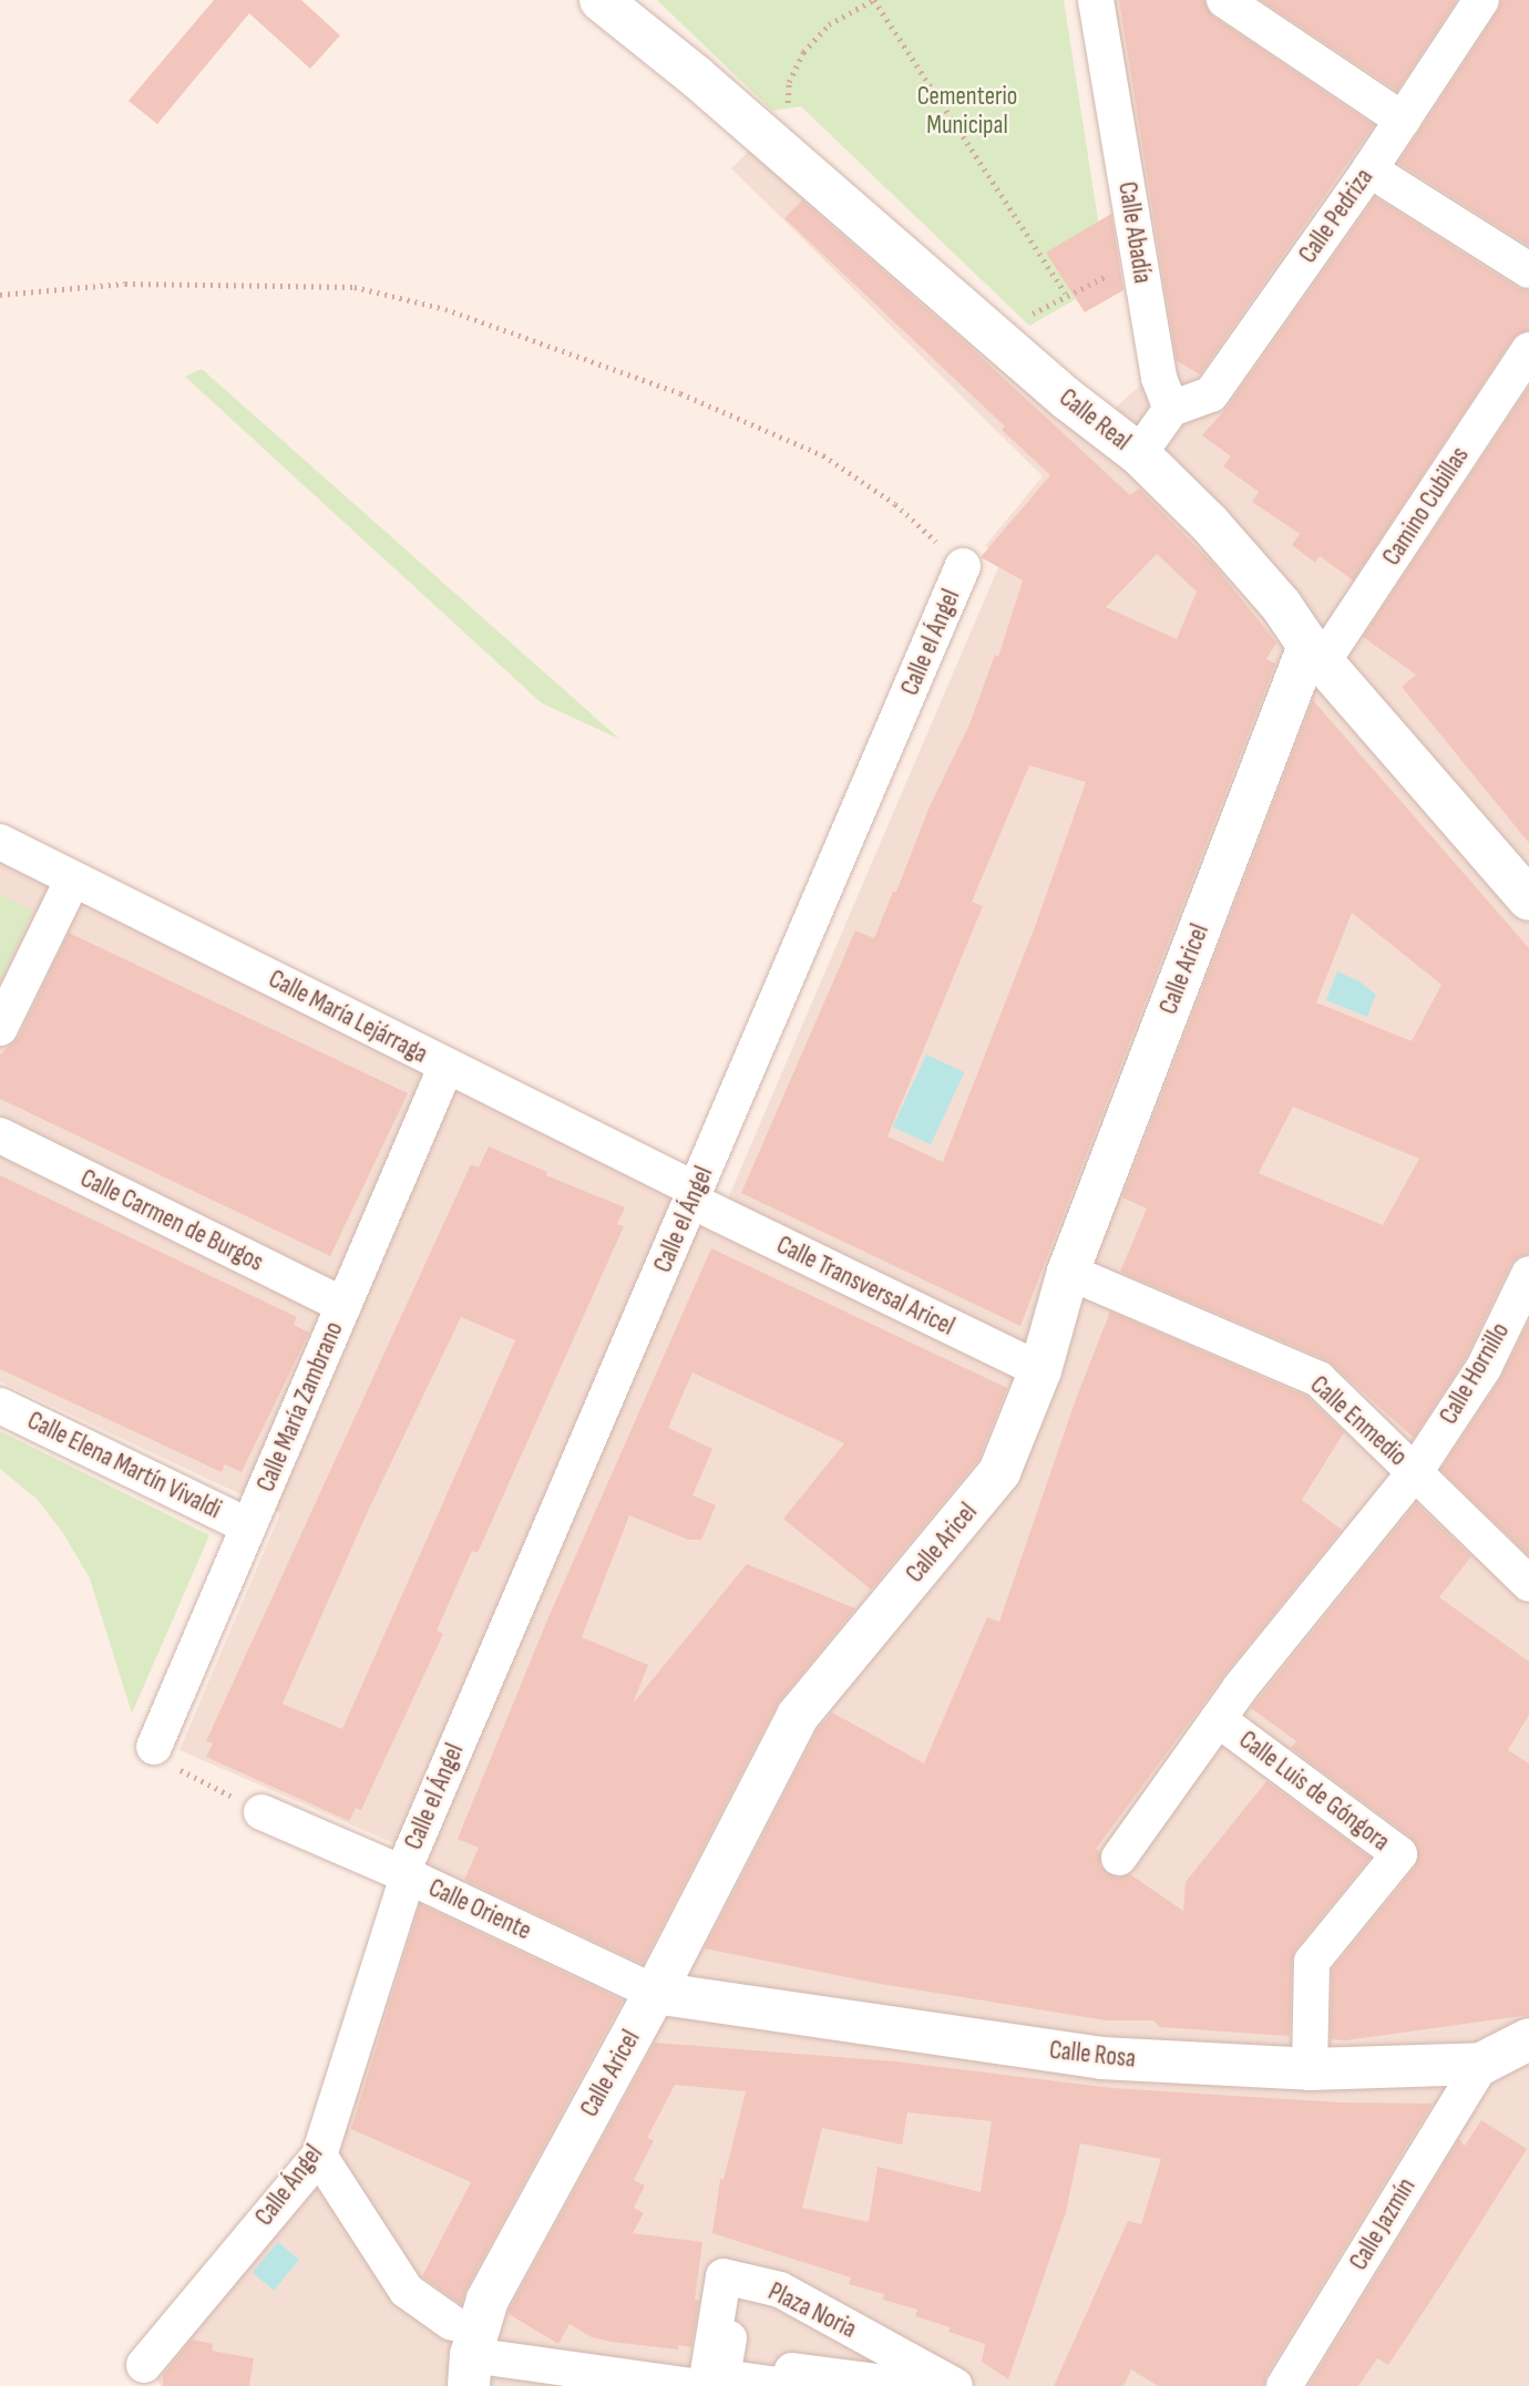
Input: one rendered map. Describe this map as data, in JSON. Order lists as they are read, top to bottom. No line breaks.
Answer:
{"streets":{"street":["Calle Pedriza","Calle Abadía","Calle Real","Camino Cubillas","Calle el Ángel","Calle Aricel","Calle María Lejárraga","Calle Carmen de Burgos","Calle Transversal Aricel","Calle Hornillo","Calle María Zambrano","Calle Enmedio","Calle Elena Martín Vivaldi","Calle Luis de Góngora","Calle Oriente","Calle Rosa","Calle Ángel","Calle Jazmín","Plaza Noria"]},"crossings":[["Calle Pedriza","Calle Abadía"],["Calle Real","Camino Cubillas"],["Calle Real","Calle Aricel"],["Camino Cubillas","Calle Aricel"],["Calle el Ángel","Calle María Lejárraga"],["Calle el Ángel","Calle Transversal Aricel"],["Calle el Ángel","Calle Oriente"],["Calle el Ángel","Calle Ángel"],["Calle Aricel","Calle Transversal Aricel"],["Calle Aricel","Calle Enmedio"],["Calle Aricel","Calle Oriente"],["Calle Aricel","Calle Rosa"],["Calle María Lejárraga","Calle Transversal Aricel"],["Calle María Lejárraga","Calle María Zambrano"],["Calle Carmen de Burgos","Calle María Zambrano"],["Calle Hornillo","Calle Enmedio"],["Calle Hornillo","Calle Luis de Góngora"],["Calle María Zambrano","Calle Elena Martín Vivaldi"],["Calle Enmedio","Calle Luis de Góngora"],["Calle Luis de Góngora","Calle Rosa"],["Calle Oriente","Calle Rosa"],["Calle Oriente","Calle Ángel"],["Calle Rosa","Calle Jazmín"]],"parks":["Cementerio Municipal"]}
